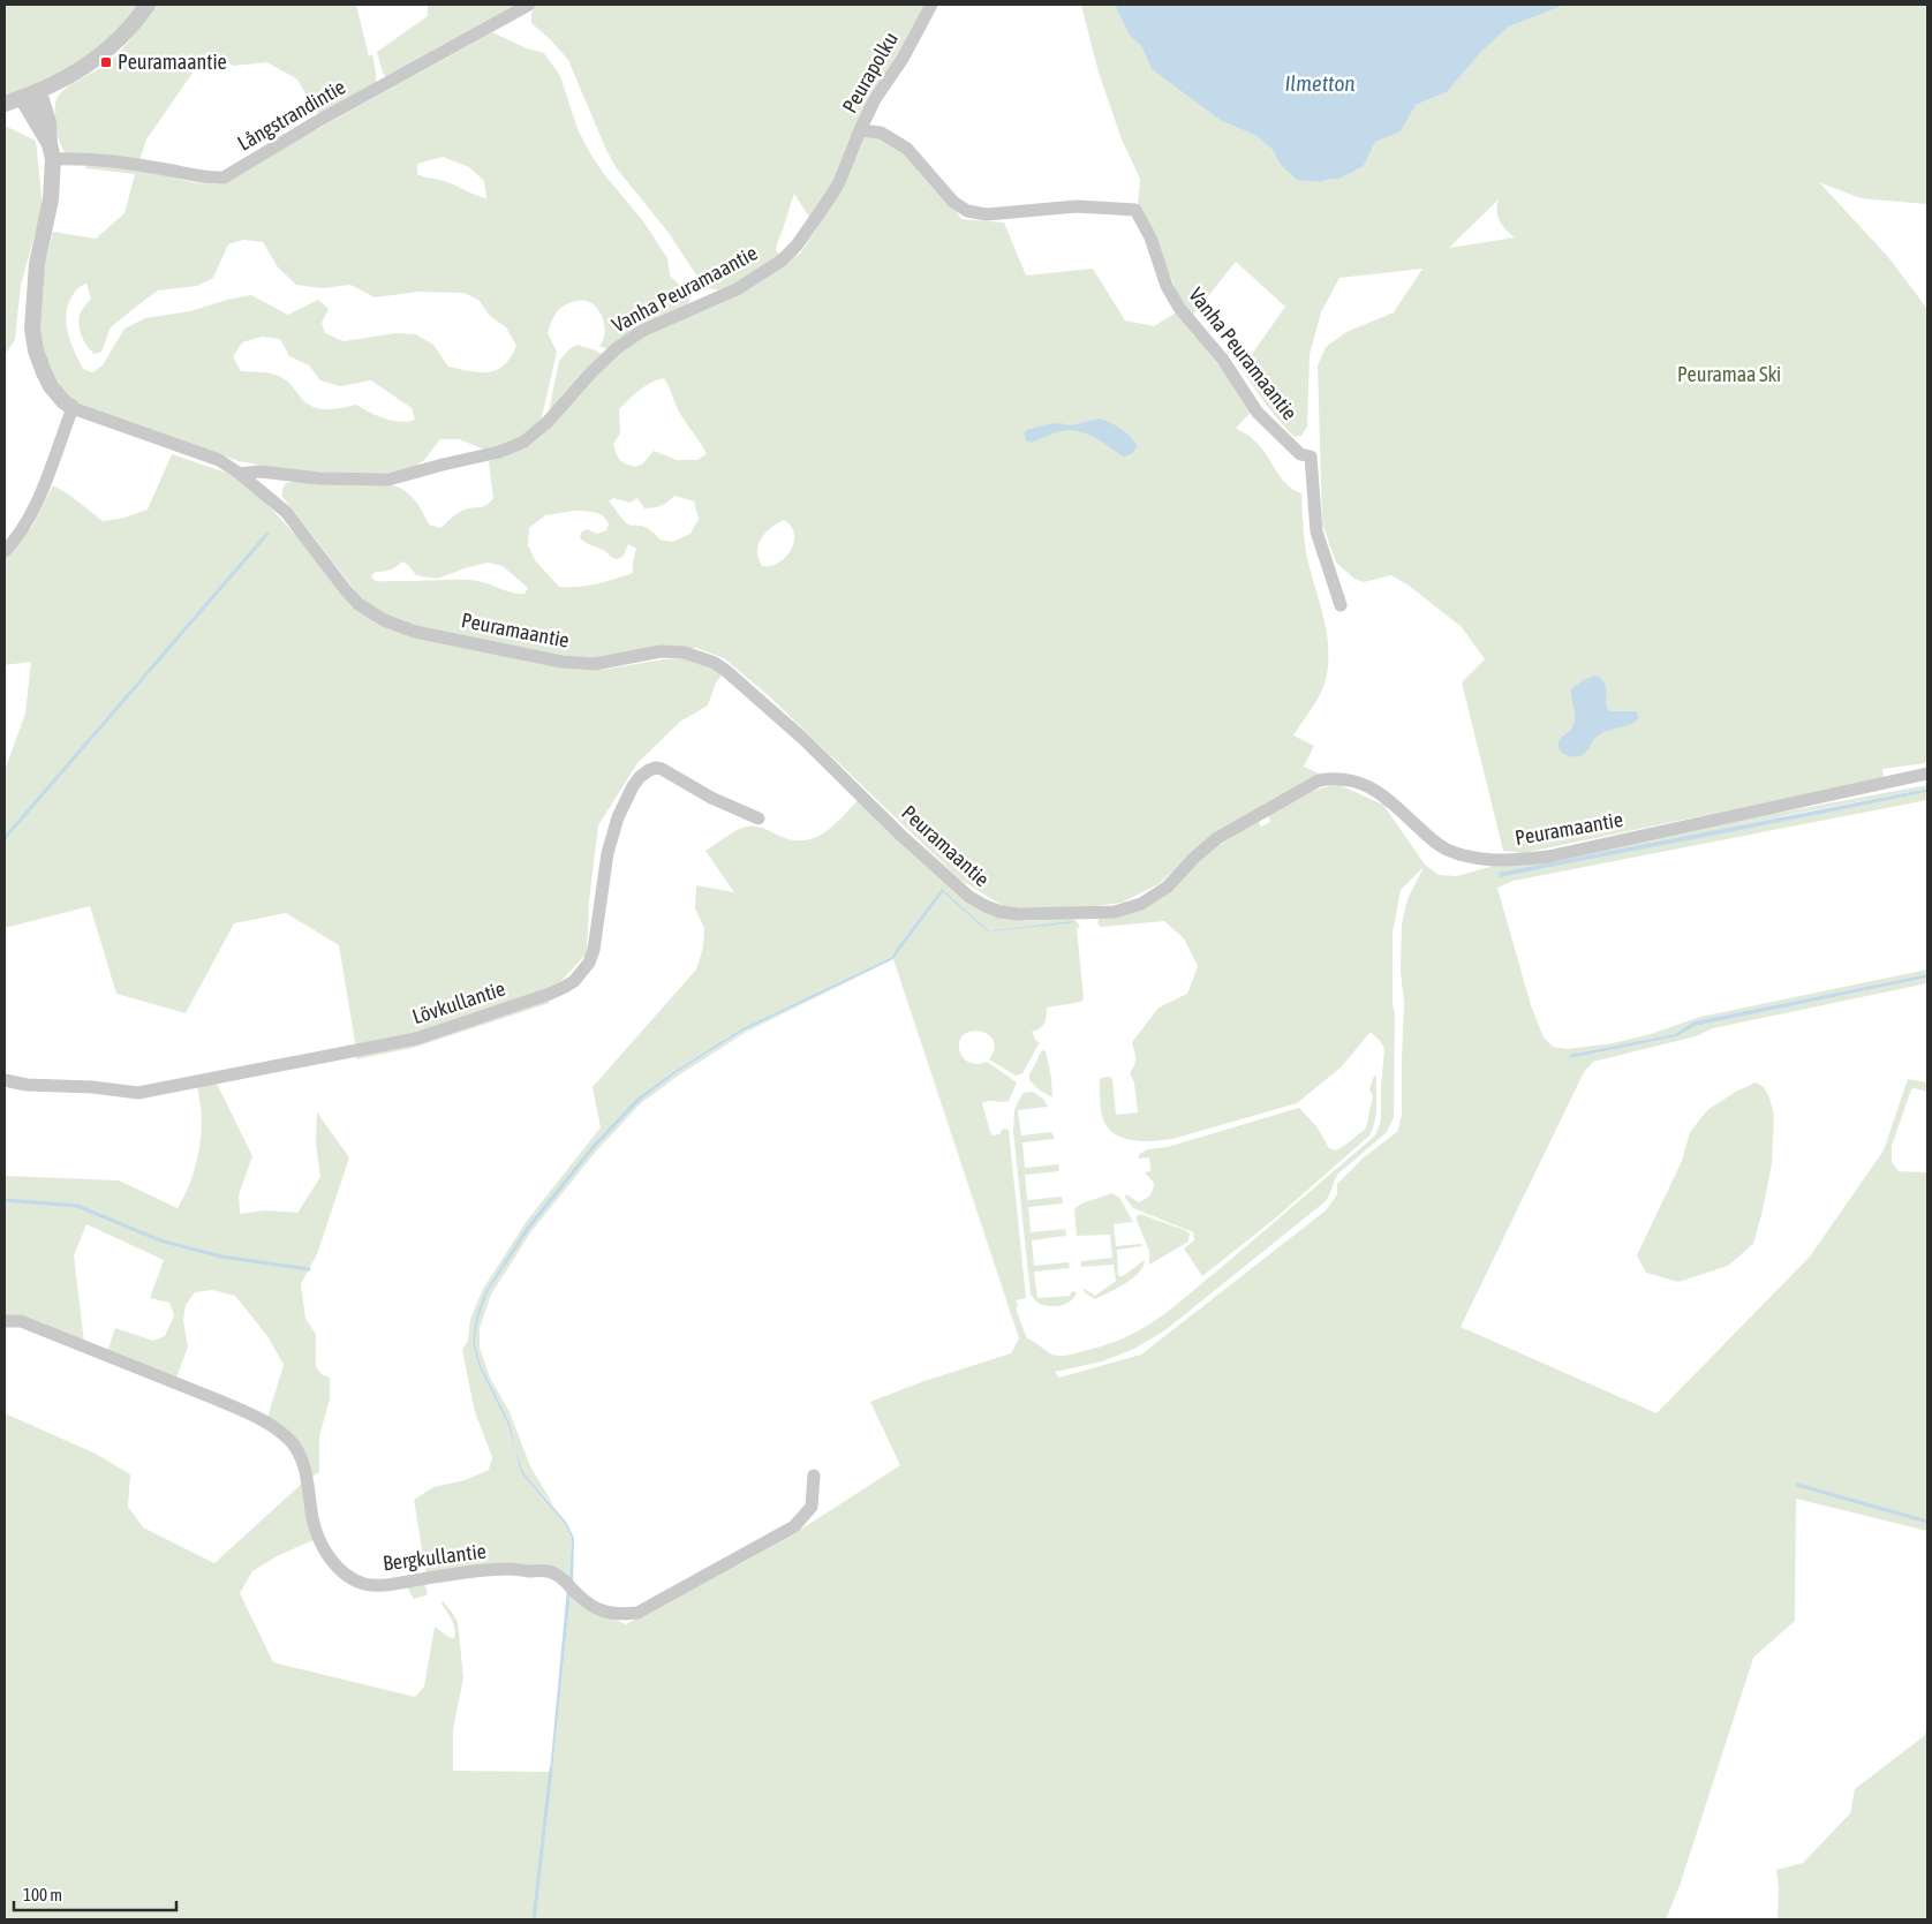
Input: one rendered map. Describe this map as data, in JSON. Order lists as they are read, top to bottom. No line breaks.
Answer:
{"streets":{"street":["Peurapolku","Långstrandintie","Vanha Peuramaantie","Peuramaantie","Lövkullantie","Bergkullantie"]},"crossings":[["Peurapolku","Vanha Peuramaantie"],["Vanha Peuramaantie","Peuramaantie"]],"water":["Ilmetton"],"parks":["Peuramaa Ski"],"places":{"transit":["Peuramaantie"]},"scale_bar":"100 m"}
